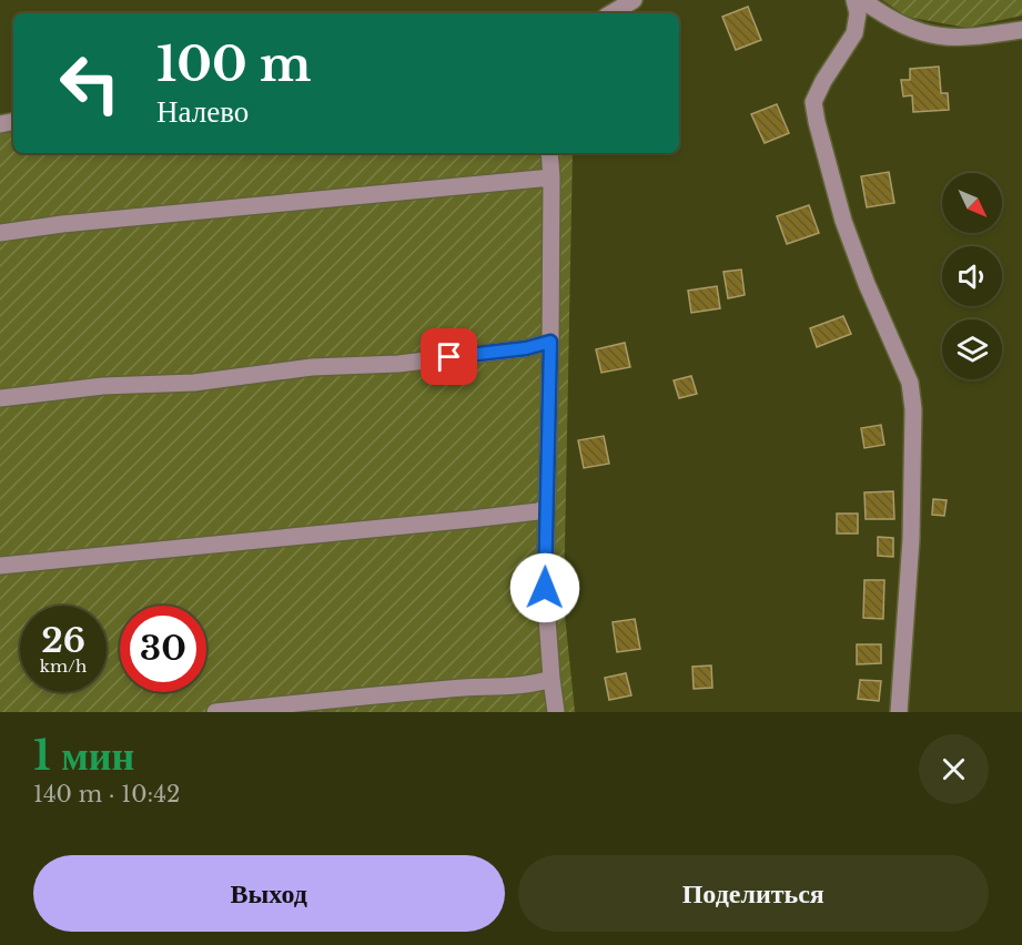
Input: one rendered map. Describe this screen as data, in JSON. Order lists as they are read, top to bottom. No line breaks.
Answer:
{"north":"bottom right","page":{"turn":["100 m","Налево"],"speed":"26 km/h","limit":"30","heading":["1 мин","140 m · 10:42"],"buttons":["Выход","Поделиться"]}}
